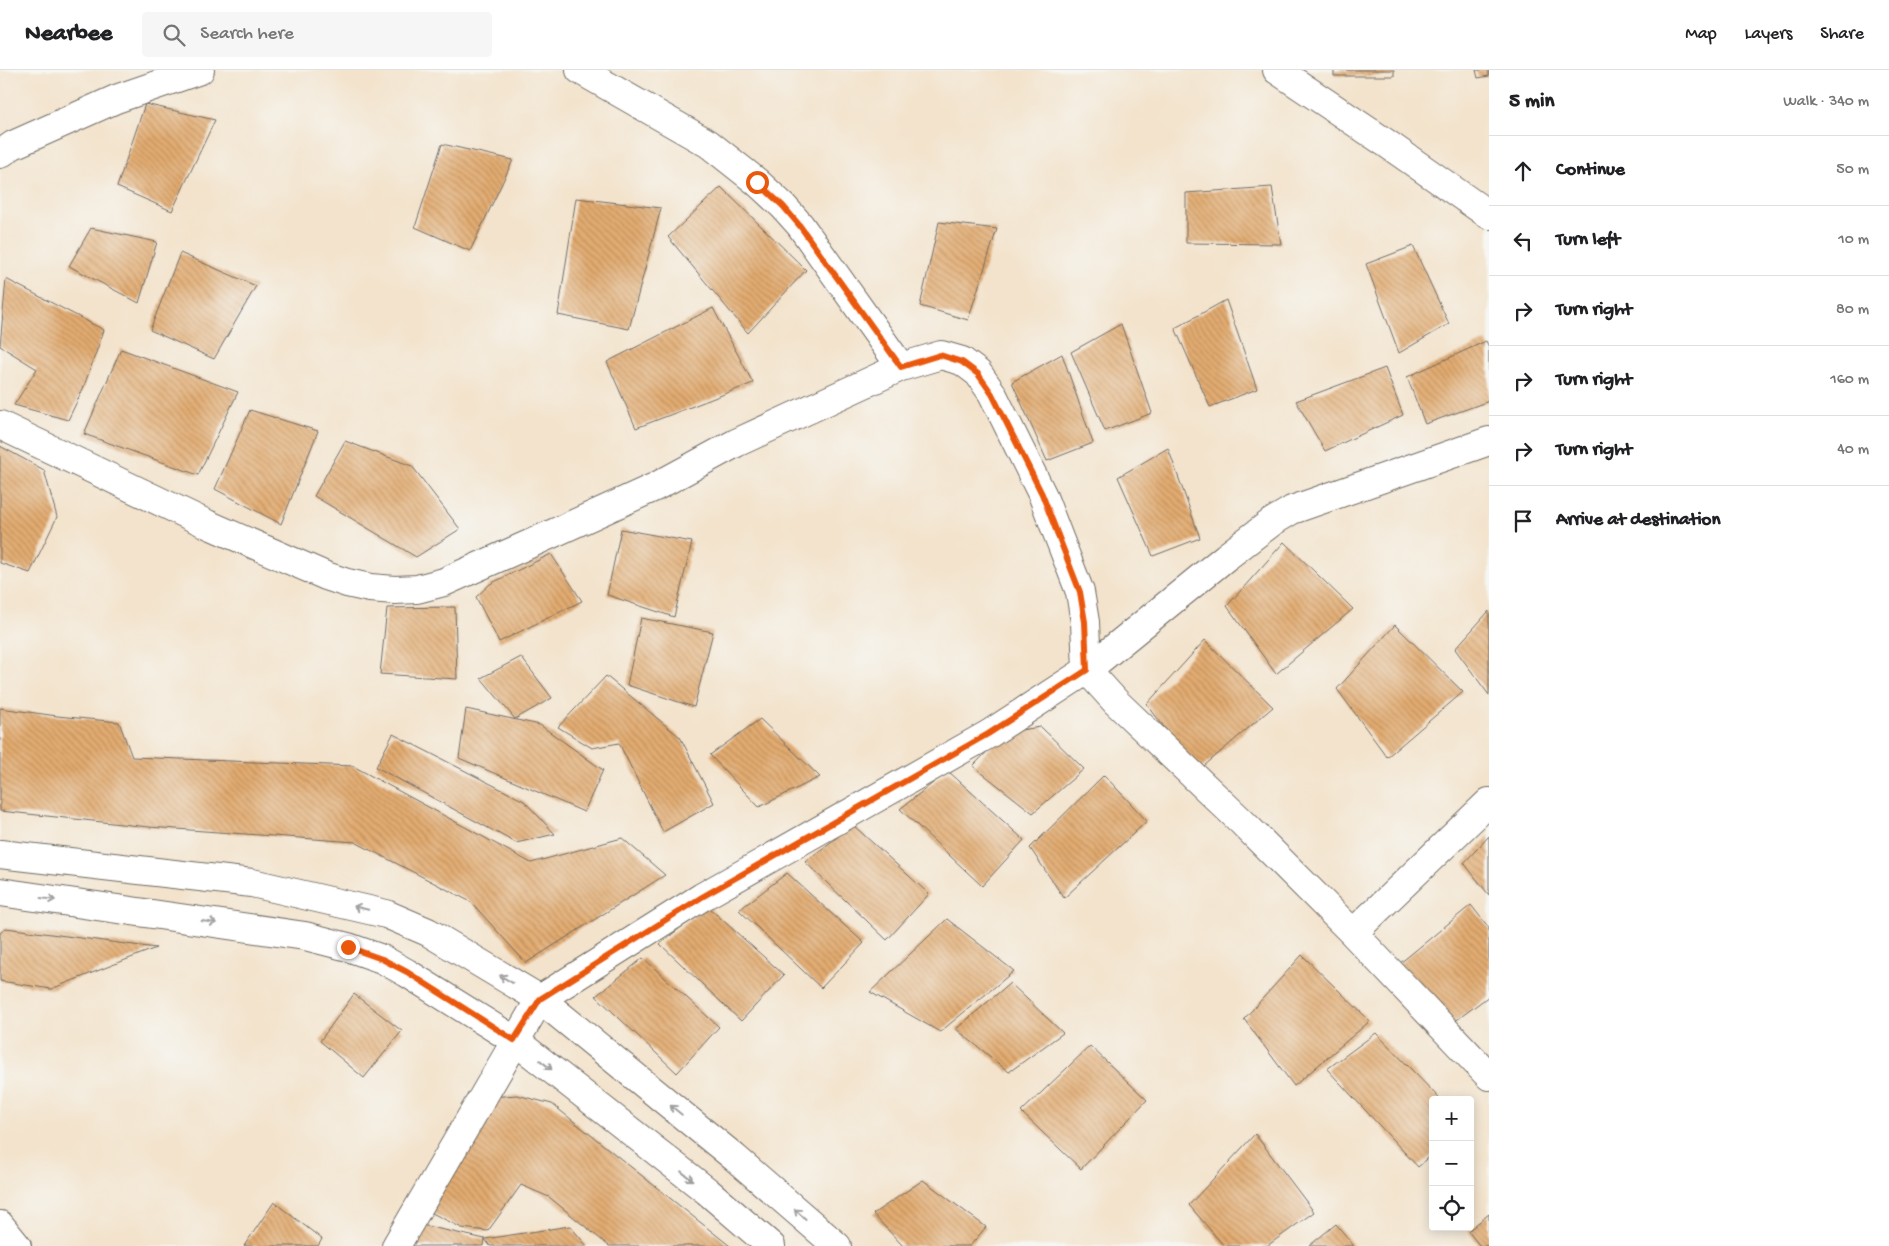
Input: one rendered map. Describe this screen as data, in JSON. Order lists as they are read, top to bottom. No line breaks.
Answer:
{"page":{"header":"Nearbee","search":"Search here","nav":["Map","Layers","Share"],"heading":["5 min","Walk · 340 m"],"list":[["Continue","50 m"],["Turn left","10 m"],["Turn right","80 m"],["Turn right","160 m"],["Turn right","40 m"],"Arrive at destination"],"map_buttons":["+","−"]}}
